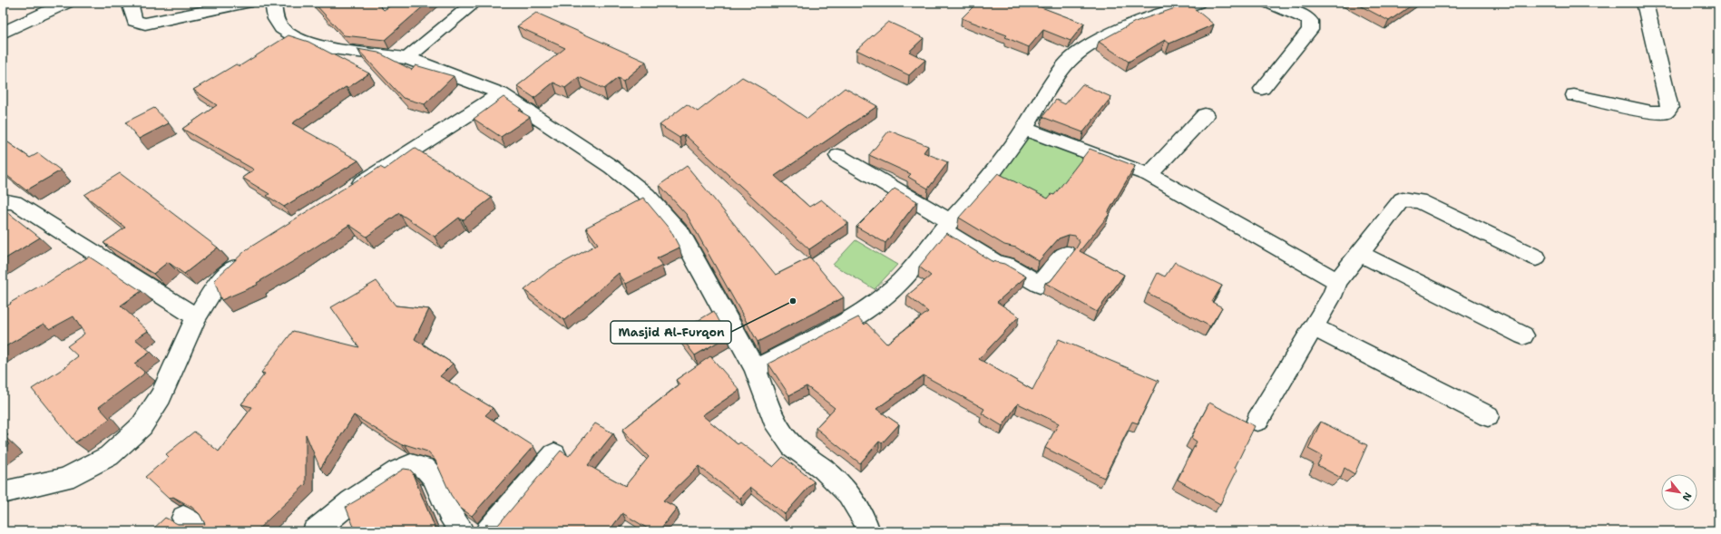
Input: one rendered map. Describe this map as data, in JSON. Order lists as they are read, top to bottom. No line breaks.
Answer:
{"places":["Masjid Al-Furqon"],"north":"bottom right"}
